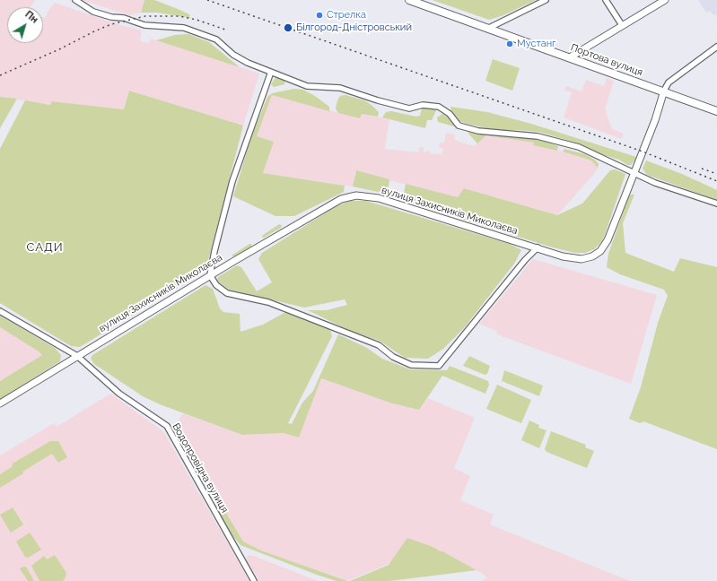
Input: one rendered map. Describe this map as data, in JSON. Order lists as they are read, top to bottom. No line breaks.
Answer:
{"streets":{"main road":["Портова вулиця"],"street":["вулиця Захисників Миколаєва","Водопровідна вулиця"]},"crossings":[["Портова вулиця","вулиця Захисників Миколаєва"],["вулиця Захисників Миколаєва","Водопровідна вулиця"]],"districts":["САДИ"],"places":["Стрелка","Білгород-Дністровський","Мустанг"],"north":"top right"}
